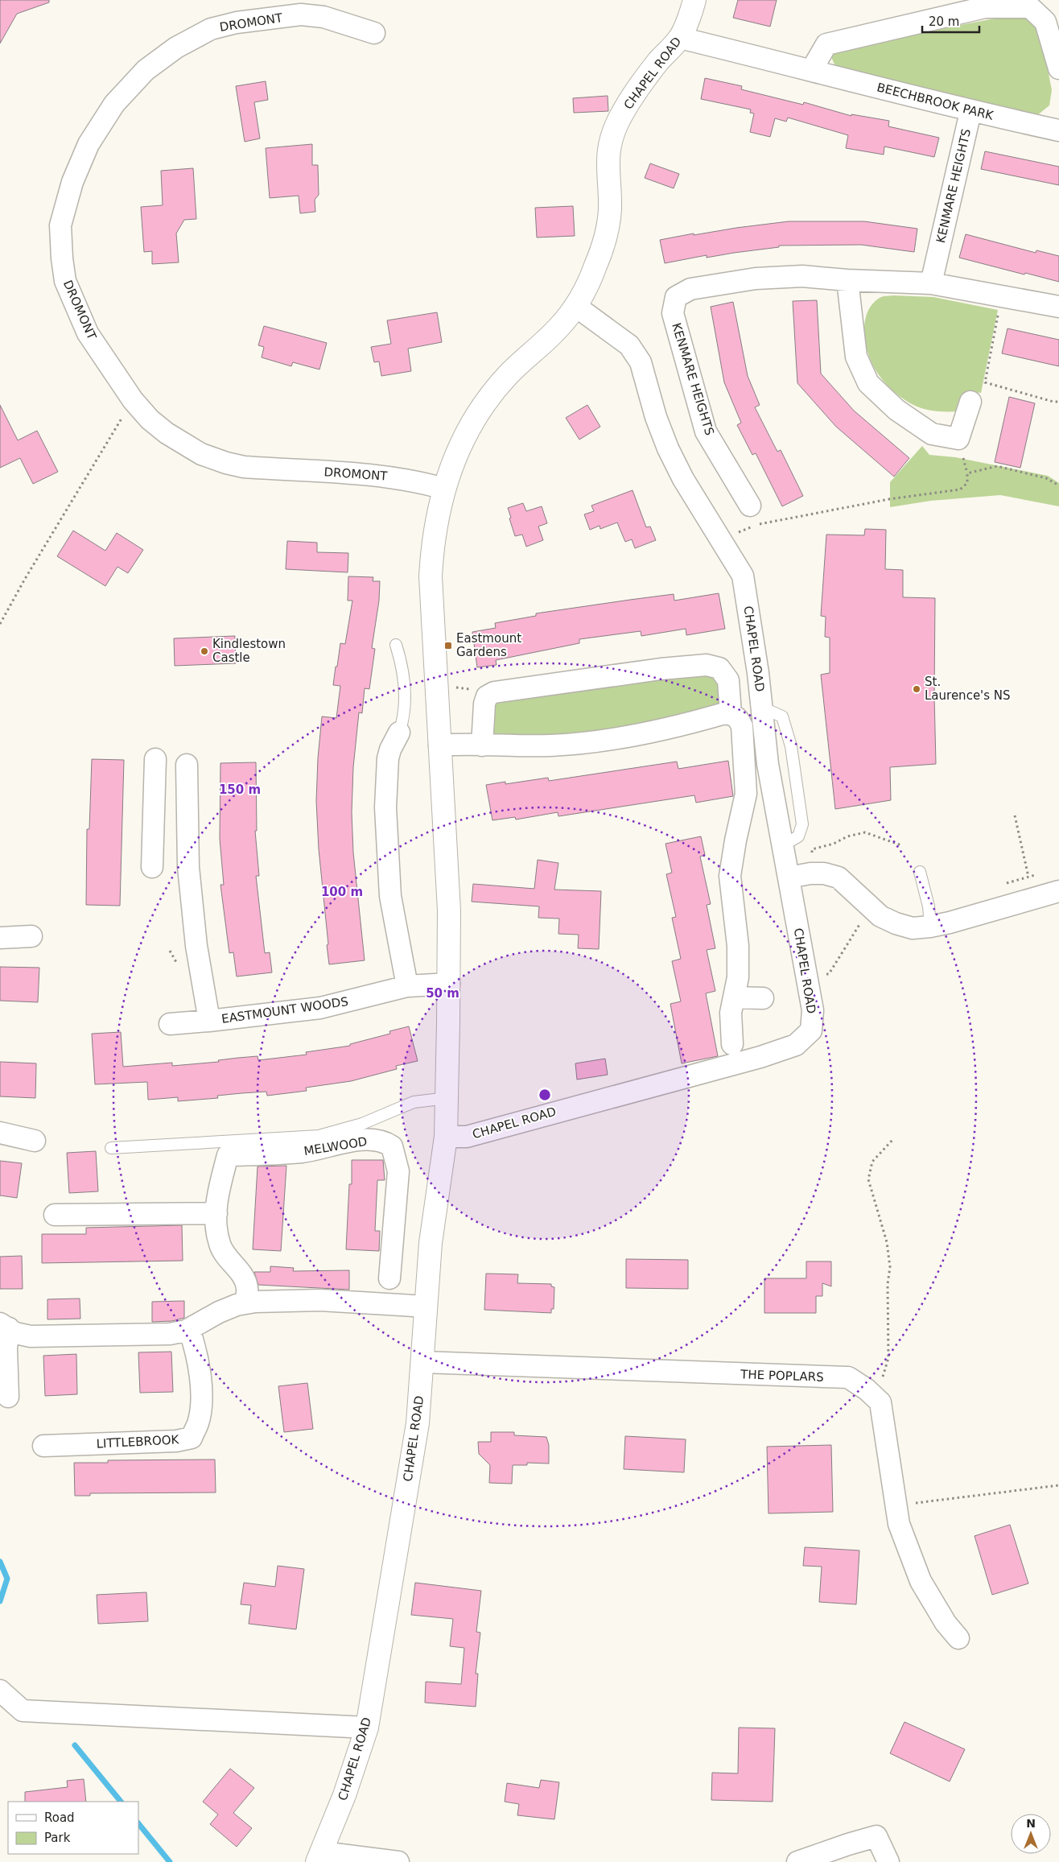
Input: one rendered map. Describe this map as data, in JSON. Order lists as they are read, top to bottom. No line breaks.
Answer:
{"streets":{"street":["DROMONT","CHAPEL ROAD","BEECHBROOK PARK","KENMARE HEIGHTS","EASTMOUNT WOODS","MELWOOD","THE POPLARS","LITTLEBROOK"]},"crossings":[["CHAPEL ROAD","BEECHBROOK PARK"],["CHAPEL ROAD","THE POPLARS"],["BEECHBROOK PARK","KENMARE HEIGHTS"]],"places":{"transit":["Eastmount Gardens"],"other":["Kindlestown Castle","St. Laurence's NS"]},"legend":["Road","Park"],"scale_bar":"20 m","north":"top","rings":["150 m","100 m","50 m"]}
